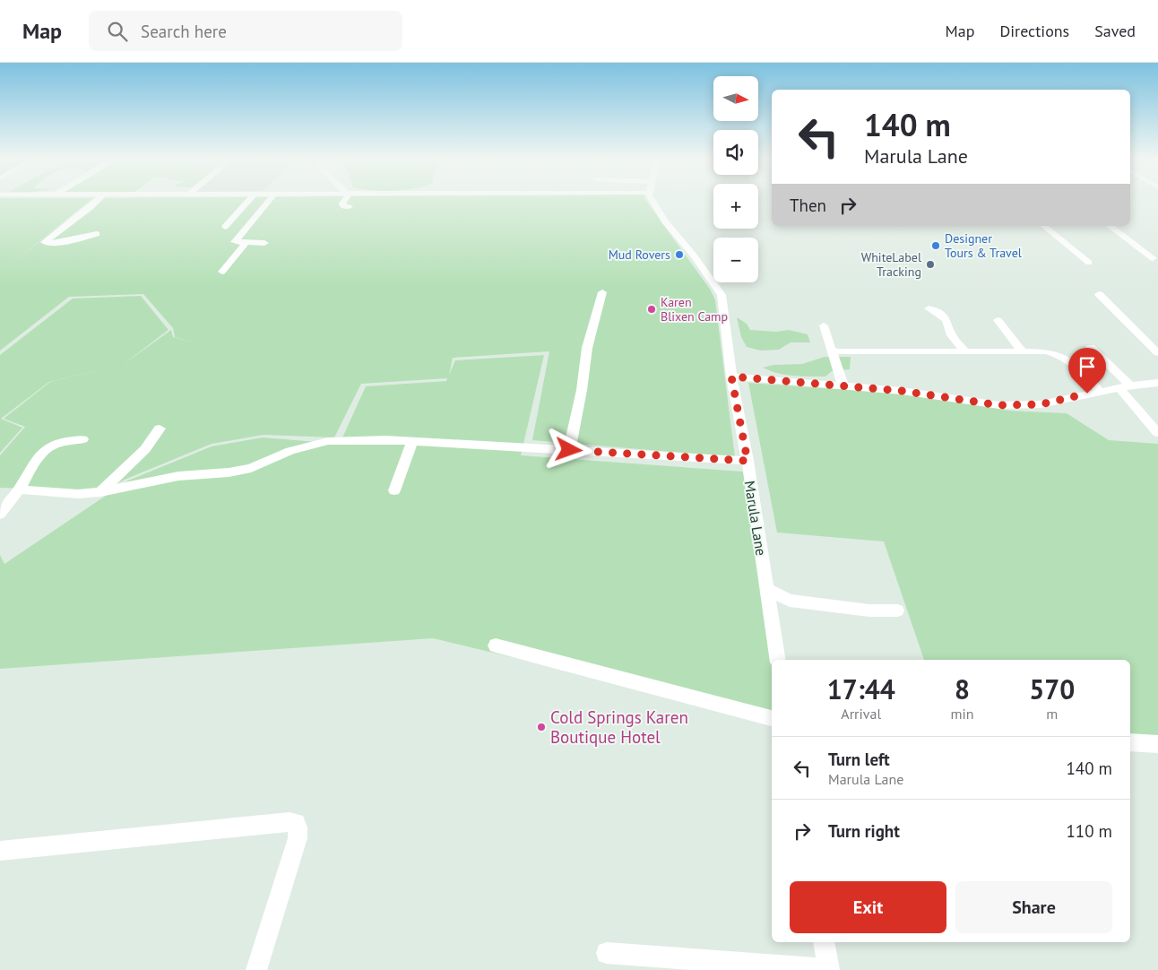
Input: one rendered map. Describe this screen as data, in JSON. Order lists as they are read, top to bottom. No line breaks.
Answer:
{"streets":{"street":["Marula Lane"]},"places":["Designer Tours & Travel","Mud Rovers","WhiteLabel Tracking","Karen Blixen Camp","Cold Springs Karen Boutique Hotel"],"north":"right","page":{"header":"Map","search":"Search here","nav":["Map","Directions","Saved"],"map_buttons":["+","−"],"turn":["140 m","Marula Lane"],"then":"Then","eta":["17:44","Arrival","8","min","570","m"],"list":[{"name":"Turn left","note":"Marula Lane","value":"140 m"},{"name":"Turn right","value":"110 m"}],"buttons":["Exit","Share"]}}
